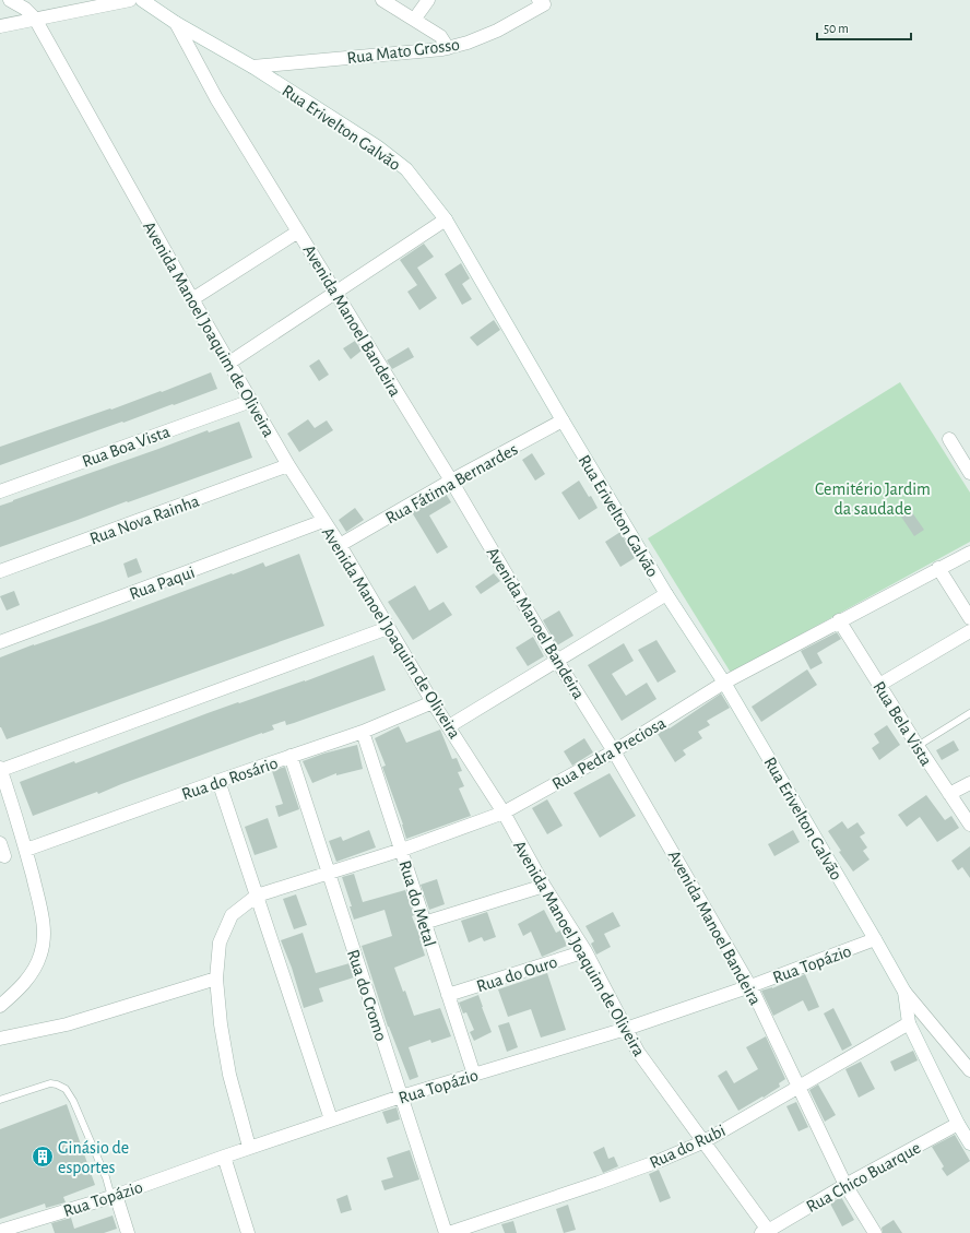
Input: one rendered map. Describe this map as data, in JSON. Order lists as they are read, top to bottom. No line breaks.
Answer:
{"streets":{"street":["Rua Mato Grosso","Rua Erivelton Galvão","Avenida Manoel Bandeira","Avenida Manoel Joaquim de Oliveira","Rua Boa Vista","Rua Fátima Bernardes","Rua Nova Rainha","Rua Paqui","Rua Bela Vista","Rua Pedra Preciosa","Rua do Rosário","Rua do Metal","Rua Topázio","Rua do Ouro","Rua do Cromo","Rua do Rubi","Rua Chico Buarque"]},"crossings":[["Rua Mato Grosso","Rua Erivelton Galvão"],["Rua Erivelton Galvão","Avenida Manoel Bandeira"],["Rua Erivelton Galvão","Rua Fátima Bernardes"],["Rua Erivelton Galvão","Rua Pedra Preciosa"],["Rua Erivelton Galvão","Rua Topázio"],["Rua Erivelton Galvão","Rua do Rubi"],["Rua Erivelton Galvão","Rua Chico Buarque"],["Avenida Manoel Bandeira","Rua Fátima Bernardes"],["Avenida Manoel Bandeira","Rua Pedra Preciosa"],["Avenida Manoel Bandeira","Rua Topázio"],["Avenida Manoel Bandeira","Rua do Rubi"],["Avenida Manoel Bandeira","Rua Chico Buarque"],["Avenida Manoel Joaquim de Oliveira","Rua Boa Vista"],["Avenida Manoel Joaquim de Oliveira","Rua Fátima Bernardes"],["Avenida Manoel Joaquim de Oliveira","Rua Nova Rainha"],["Avenida Manoel Joaquim de Oliveira","Rua Paqui"],["Avenida Manoel Joaquim de Oliveira","Rua Pedra Preciosa"],["Avenida Manoel Joaquim de Oliveira","Rua do Rosário"],["Avenida Manoel Joaquim de Oliveira","Rua Topázio"],["Avenida Manoel Joaquim de Oliveira","Rua do Ouro"],["Avenida Manoel Joaquim de Oliveira","Rua do Rubi"],["Avenida Manoel Joaquim de Oliveira","Rua Chico Buarque"],["Rua Bela Vista","Rua Pedra Preciosa"],["Rua Pedra Preciosa","Rua do Metal"],["Rua Pedra Preciosa","Rua do Cromo"],["Rua do Rosário","Rua do Metal"],["Rua do Rosário","Rua do Cromo"],["Rua do Metal","Rua Topázio"],["Rua do Metal","Rua do Ouro"],["Rua Topázio","Rua do Cromo"]],"parks":["Cemitério Jardim da saudade"],"places":{"building":["Ginásio de esportes"]},"scale_bar":"50 m"}
